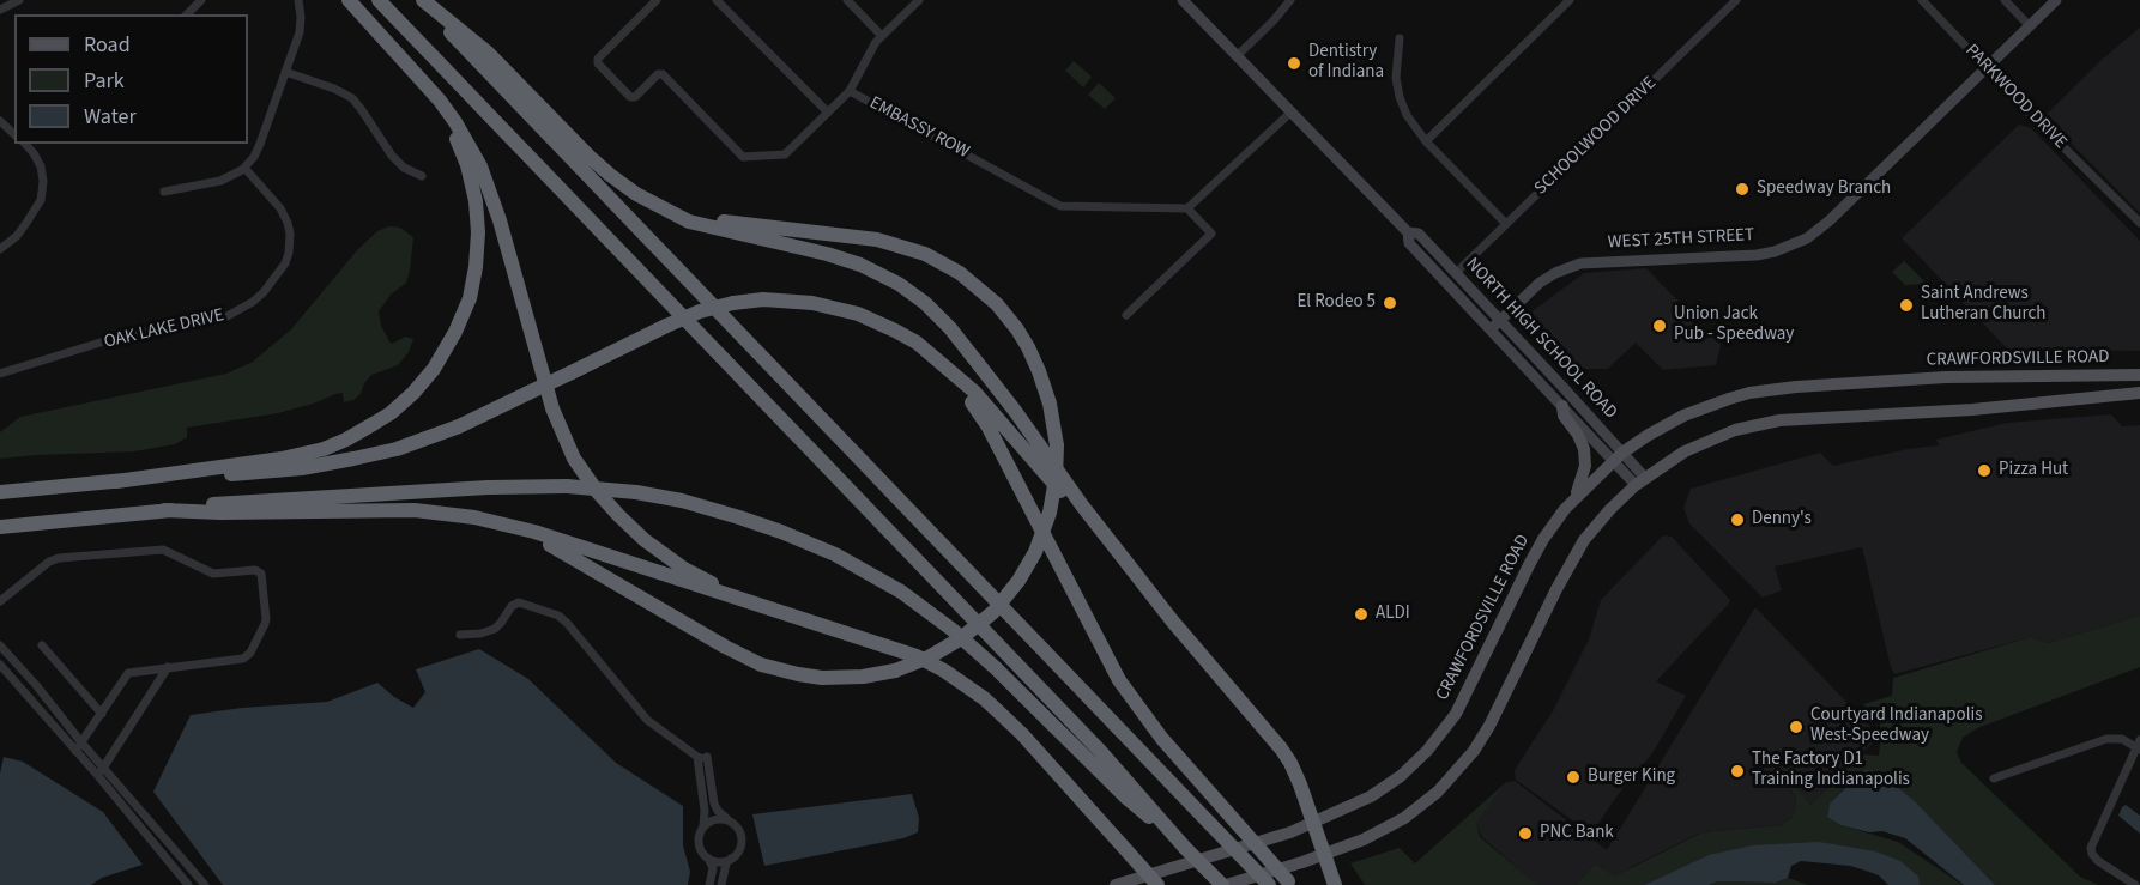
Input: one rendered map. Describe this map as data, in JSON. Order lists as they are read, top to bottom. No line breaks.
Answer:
{"streets":{"main road":["CRAWFORDSVILLE ROAD"],"street":["PARKWOOD DRIVE","EMBASSY ROW","SCHOOLWOOD DRIVE","WEST 25TH STREET","OAK LAKE DRIVE","NORTH HIGH SCHOOL ROAD"]},"crossings":[["PARKWOOD DRIVE","WEST 25TH STREET"],["SCHOOLWOOD DRIVE","NORTH HIGH SCHOOL ROAD"],["WEST 25TH STREET","NORTH HIGH SCHOOL ROAD"],["NORTH HIGH SCHOOL ROAD","CRAWFORDSVILLE ROAD"]],"places":["Dentistry of Indiana","Speedway Branch","El Rodeo 5","Saint Andrews Lutheran Church","Union Jack Pub - Speedway","Pizza Hut","Denny's","ALDI","Courtyard Indianapolis West-Speedway","The Factory D1 Training Indianapolis","Burger King","PNC Bank"],"legend":["Road","Park","Water"]}
